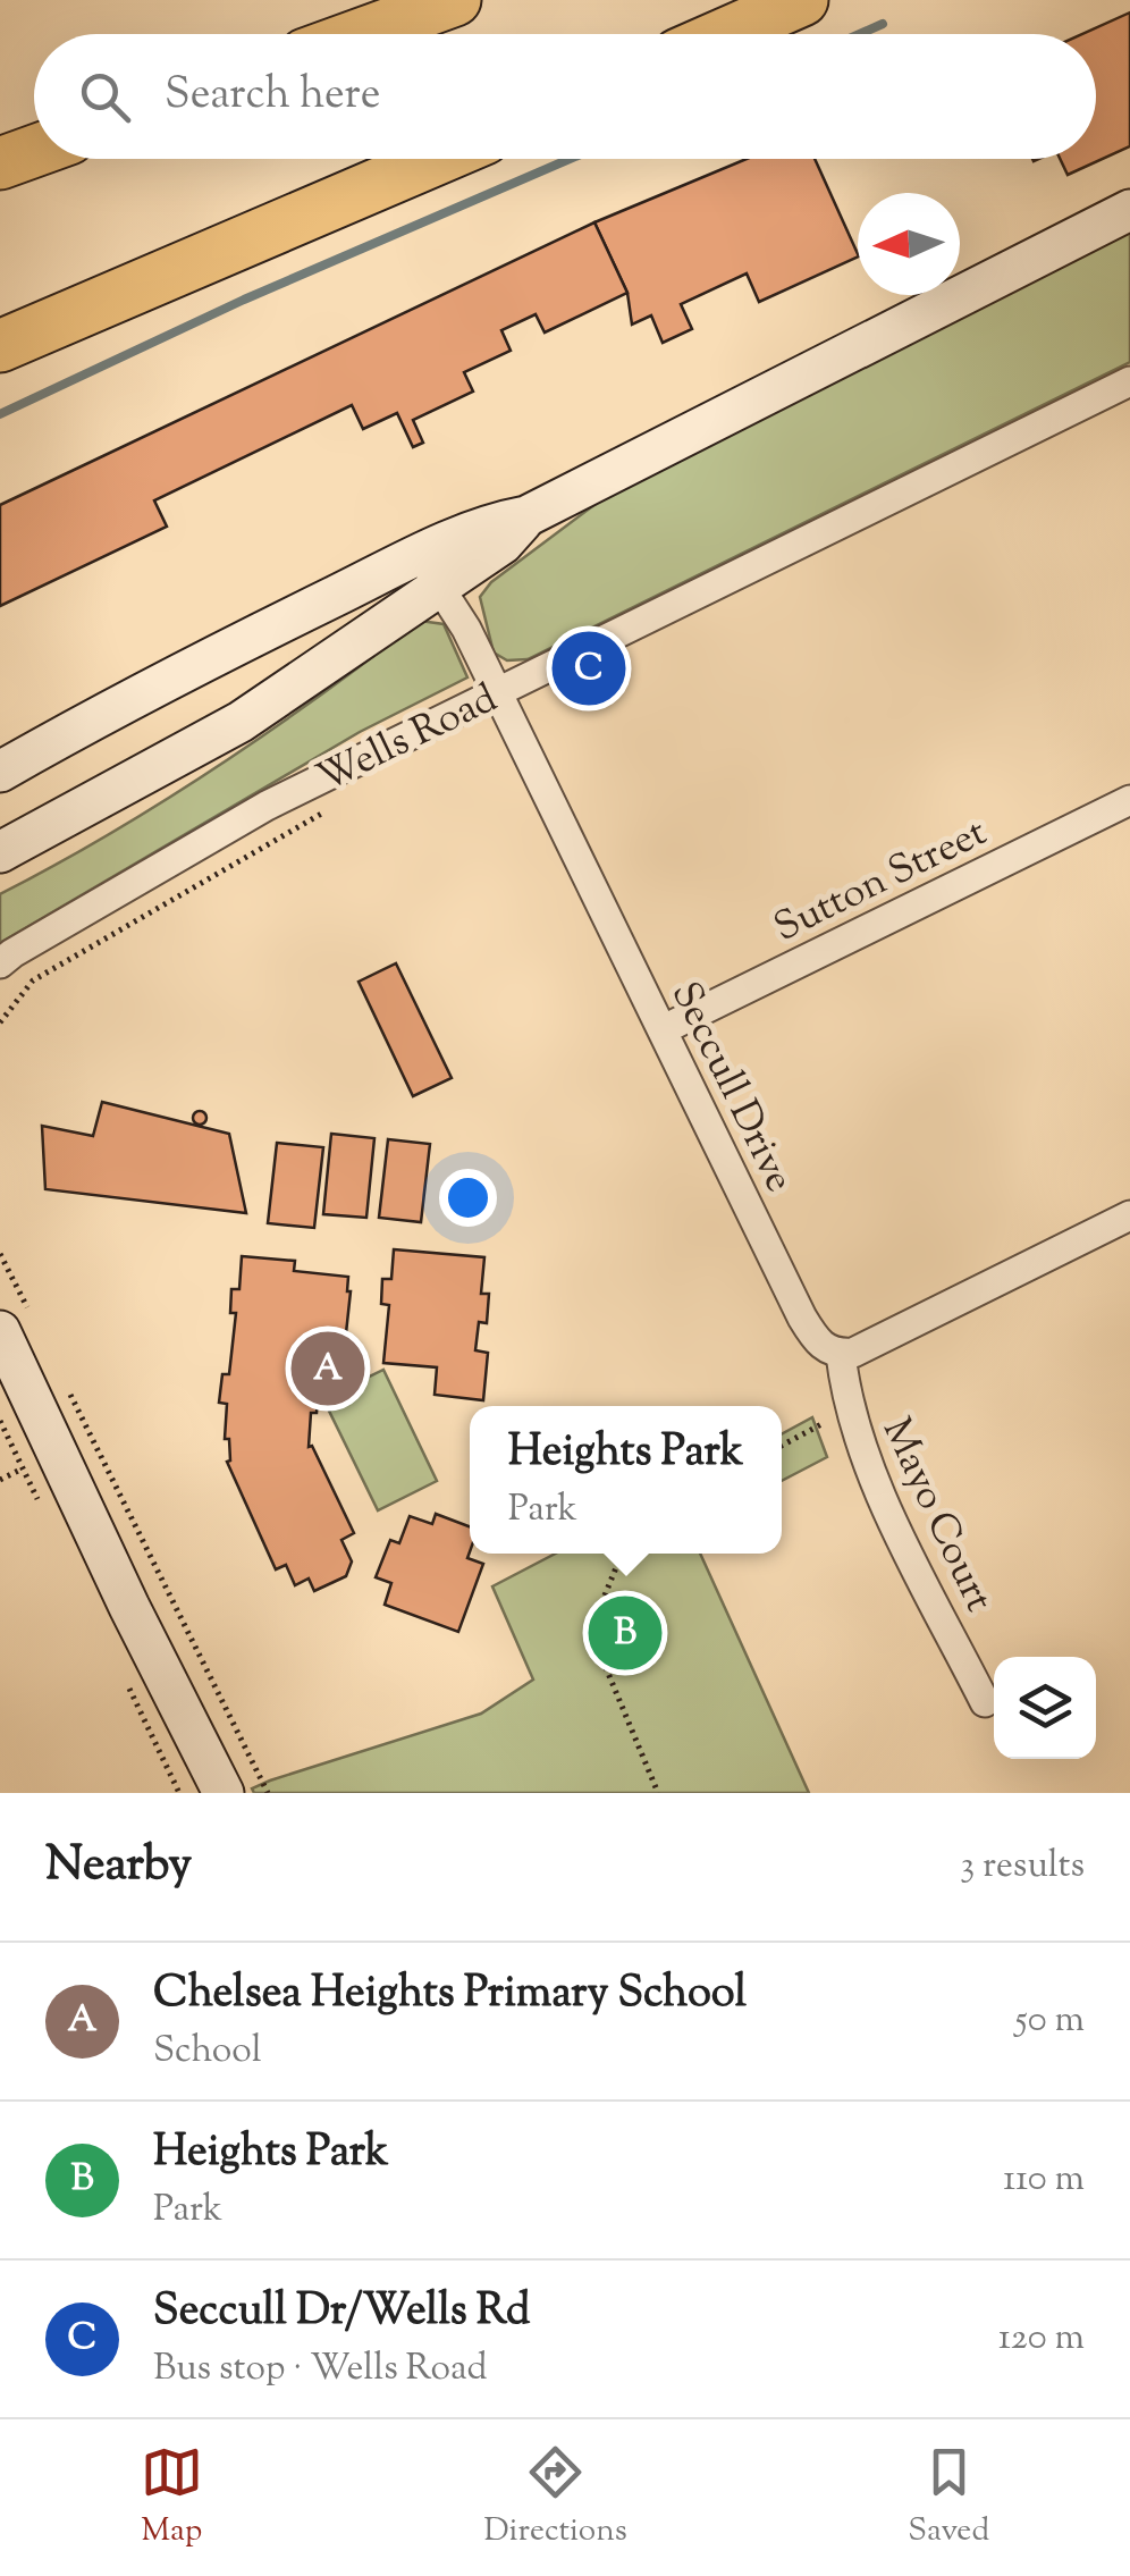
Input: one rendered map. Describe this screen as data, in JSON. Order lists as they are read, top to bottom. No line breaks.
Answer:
{"streets":{"street":["Wells Road","Sutton Street","Seccull Drive","Mayo Court"]},"crossings":[["Wells Road","Seccull Drive"],["Sutton Street","Seccull Drive"],["Seccull Drive","Mayo Court"]],"north":"left","page":{"search":"Search here","pins":["C","A","B"],"popup":["Heights Park","Park"],"heading":["Nearby","3 results"],"list":[{"mark":"A","name":"Chelsea Heights Primary School","note":"School","value":"50 m"},{"mark":"B","name":"Heights Park","note":"Park","value":"110 m"},{"mark":"C","name":"Seccull Dr/Wells Rd","note":"Bus stop · Wells Road","value":"120 m"}],"nav":["Map","Directions","Saved"]}}
